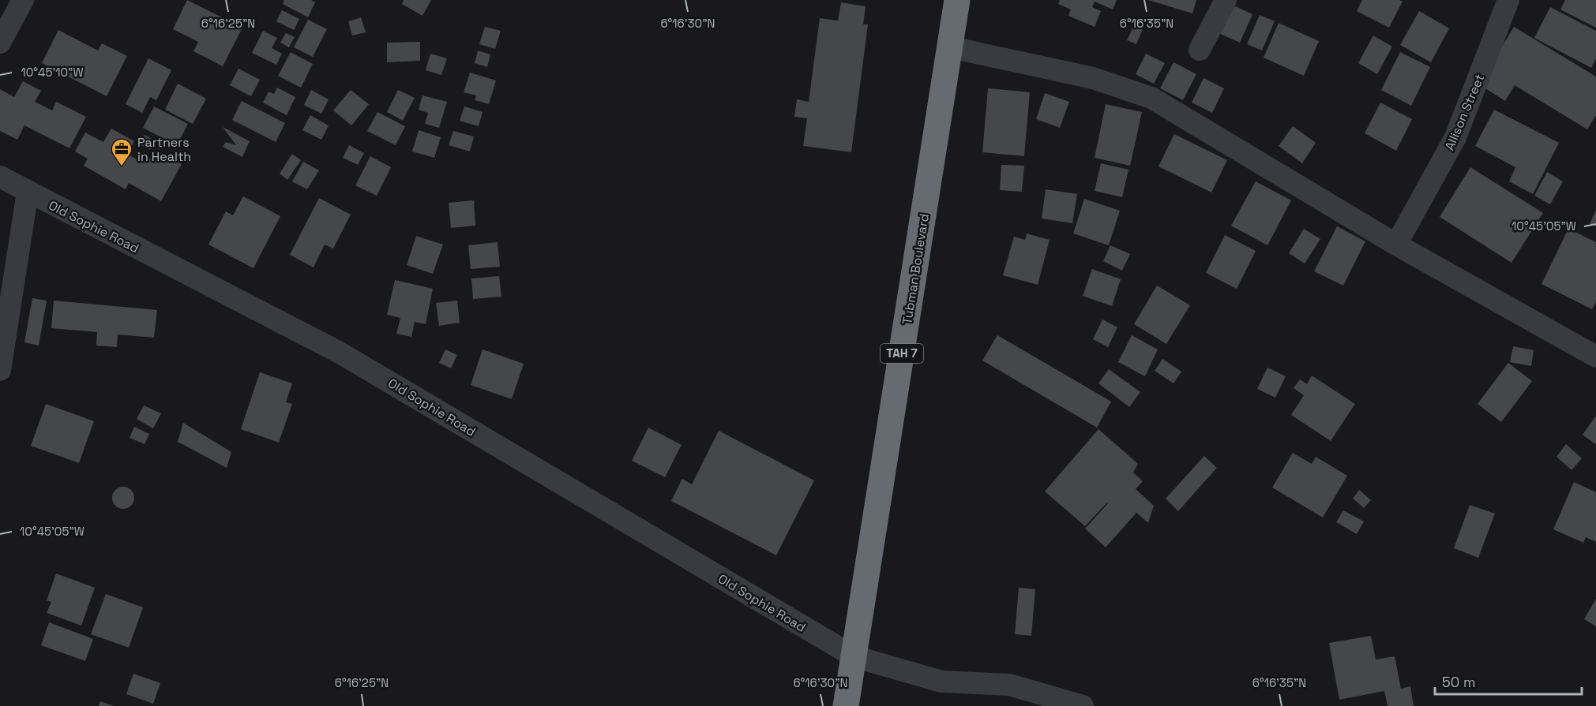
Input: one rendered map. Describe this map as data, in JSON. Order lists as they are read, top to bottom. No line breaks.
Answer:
{"streets":{"highway":["Tubman Boulevard","TAH 7"],"street":["Allison Street","Old Sophie Road"]},"crossings":[["Old Sophie Road","Tubman Boulevard"]],"places":{"office":["Partners in Health"]},"scale_bar":"50 m","coordinates":["6°16'25\"N","6°16'30\"N","6°16'35\"N","10°45'10\"W","10°45'05\"W"]}
